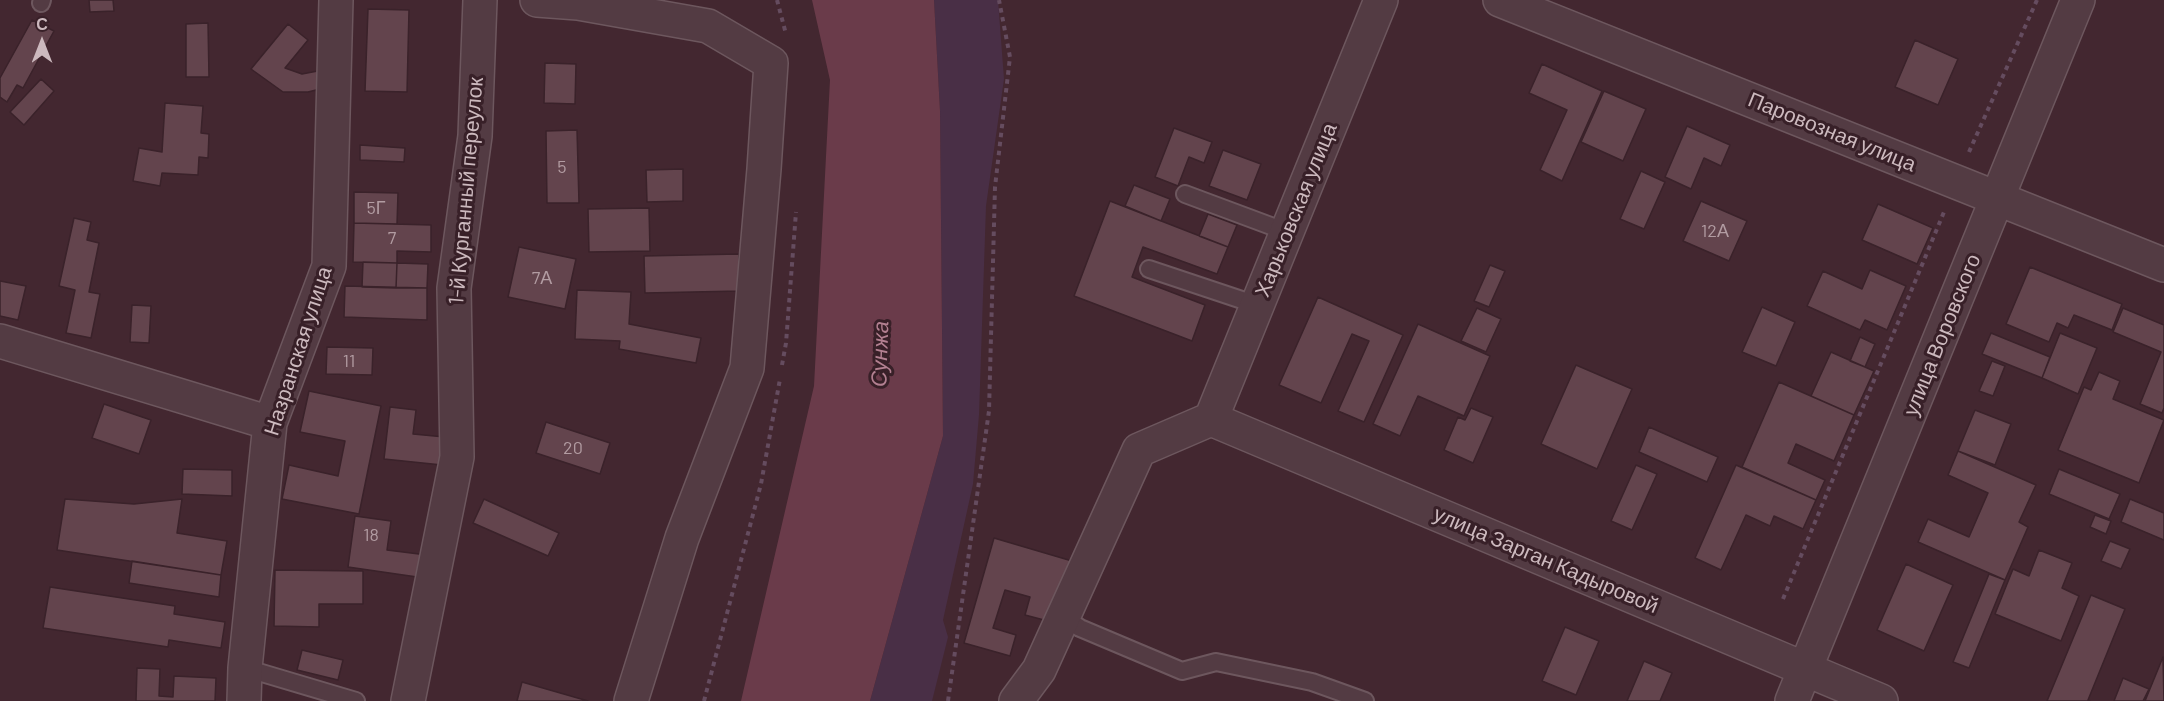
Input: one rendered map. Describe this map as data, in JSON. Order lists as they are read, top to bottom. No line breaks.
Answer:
{"streets":{"street":["Паровозная улица","1-й Курганный переулок","Харьковская улица","улица Воровского","Назранская улица","улица Зарган Кадыровой"]},"crossings":[["Паровозная улица","улица Воровского"],["Харьковская улица","улица Зарган Кадыровой"],["улица Воровского","улица Зарган Кадыровой"]],"water":["Сунжа"],"house_numbers":["5","5Г","12А","7","7А","11","20","18"],"north":"top"}
